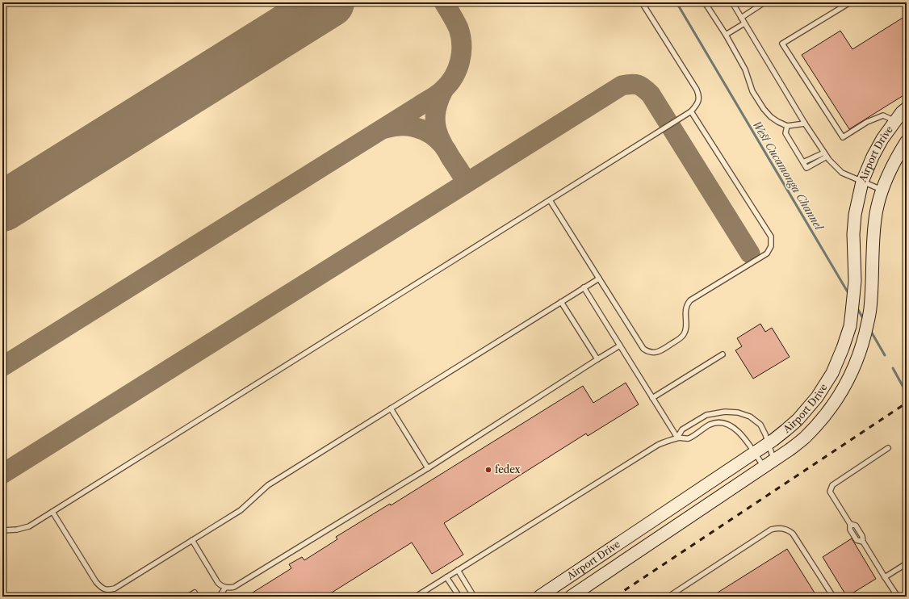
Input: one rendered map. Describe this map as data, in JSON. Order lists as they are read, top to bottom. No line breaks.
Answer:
{"streets":{"main road":["Airport Drive"]},"water":["West Cucamonga Channel"],"places":["fedex"]}
